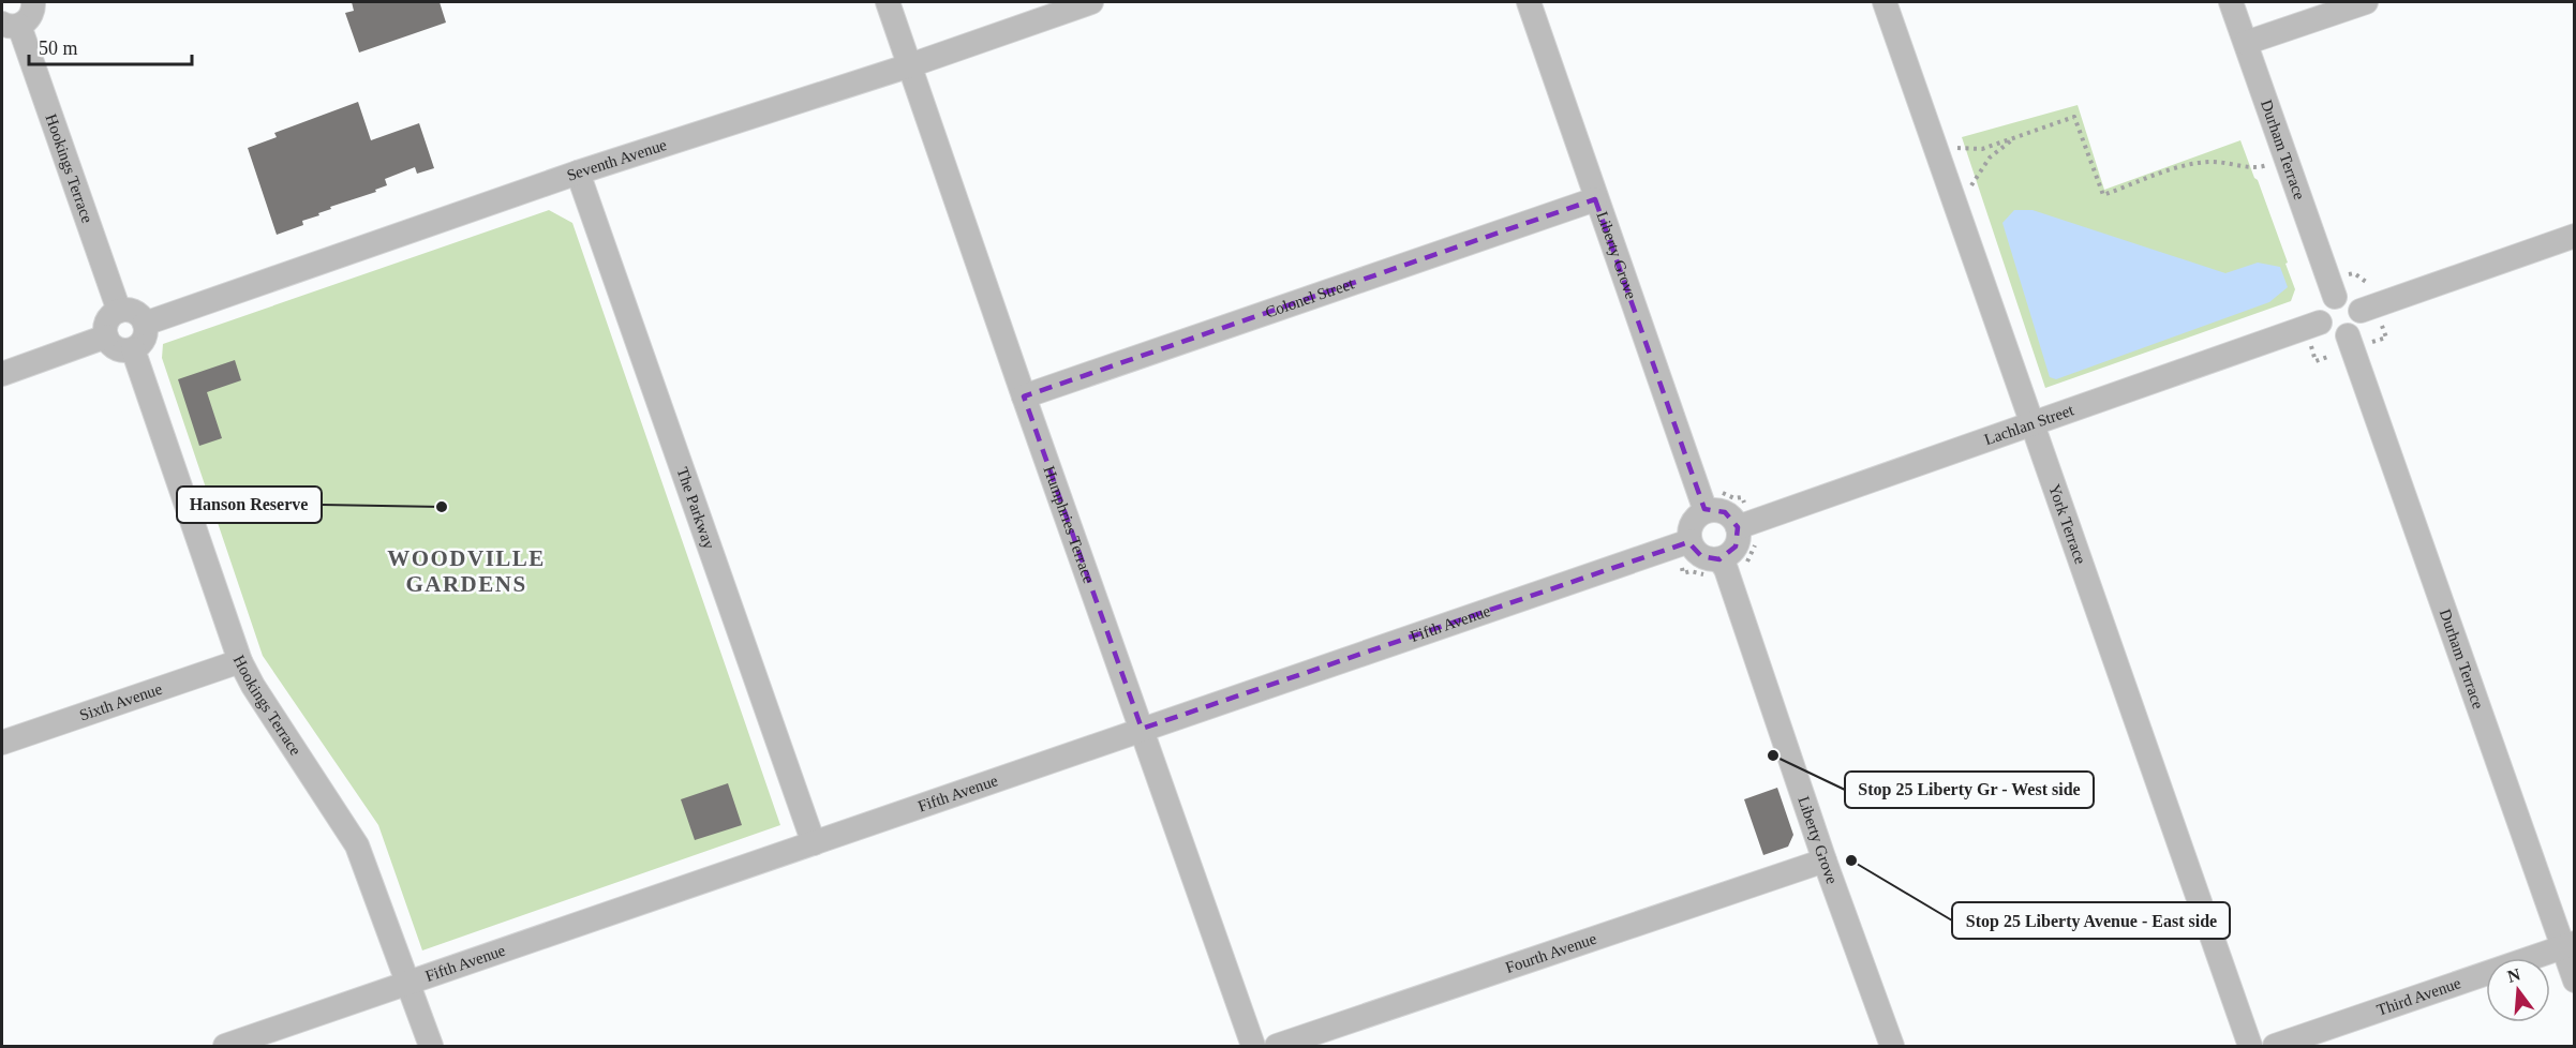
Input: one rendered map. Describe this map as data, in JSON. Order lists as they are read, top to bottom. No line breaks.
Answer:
{"streets":{"street":["Durham Terrace","Seventh Avenue","Hookings Terrace","Liberty Grove","Colonel Street","Lachlan Street","The Parkway","Humphries Terrace","York Terrace","Fifth Avenue","Sixth Avenue","Fourth Avenue","Third Avenue"]},"crossings":[["Durham Terrace","Lachlan Street"],["Durham Terrace","Third Avenue"],["Seventh Avenue","Hookings Terrace"],["Seventh Avenue","The Parkway"],["Seventh Avenue","Humphries Terrace"],["Hookings Terrace","Fifth Avenue"],["Hookings Terrace","Sixth Avenue"],["Liberty Grove","Colonel Street"],["Liberty Grove","Lachlan Street"],["Liberty Grove","Fifth Avenue"],["Liberty Grove","Fourth Avenue"],["Colonel Street","Humphries Terrace"],["Lachlan Street","York Terrace"],["Lachlan Street","Fifth Avenue"],["The Parkway","Fifth Avenue"],["Humphries Terrace","Fifth Avenue"]],"districts":["WOODVILLE GARDENS"],"places":["Hanson Reserve","Stop 25 Liberty Gr - West side","Stop 25 Liberty Avenue - East side"],"scale_bar":"50 m","north":"top"}
